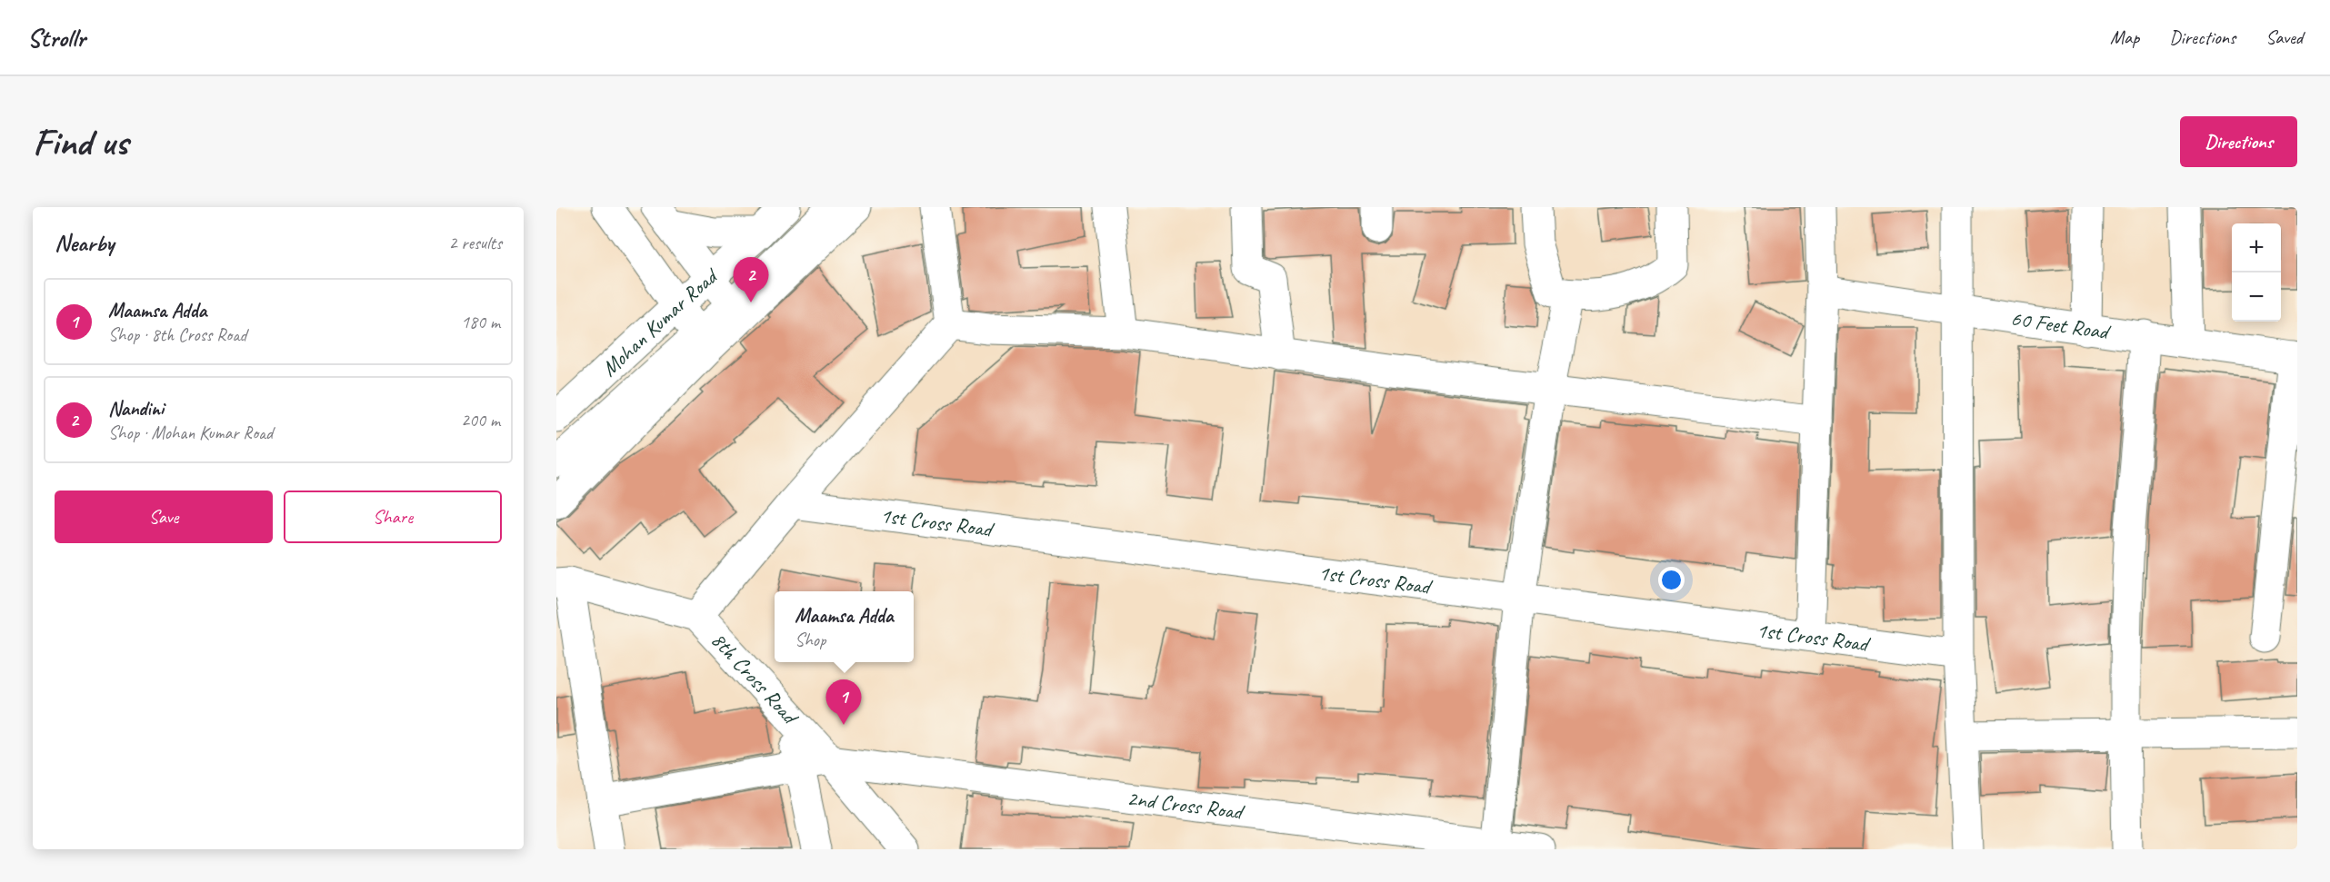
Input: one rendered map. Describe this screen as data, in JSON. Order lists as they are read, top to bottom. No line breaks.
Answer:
{"streets":{"street":["Mohan Kumar Road","60 Feet Road","1st Cross Road","8th Cross Road","2nd Cross Road"]},"crossings":[["8th Cross Road","2nd Cross Road"]],"page":{"header":"Strollr","nav":["Map","Directions","Saved"],"buttons":["Directions",["Save","Share"]],"title":"Find us","heading":["Nearby","2 results"],"map_buttons":["+","−"],"pins":["2","1"],"list":[{"mark":"1","name":"Maamsa Adda","note":"Shop · 8th Cross Road","value":"180 m"},{"mark":"2","name":"Nandini","note":"Shop · Mohan Kumar Road","value":"200 m"}],"popup":["Maamsa Adda","Shop"]}}
